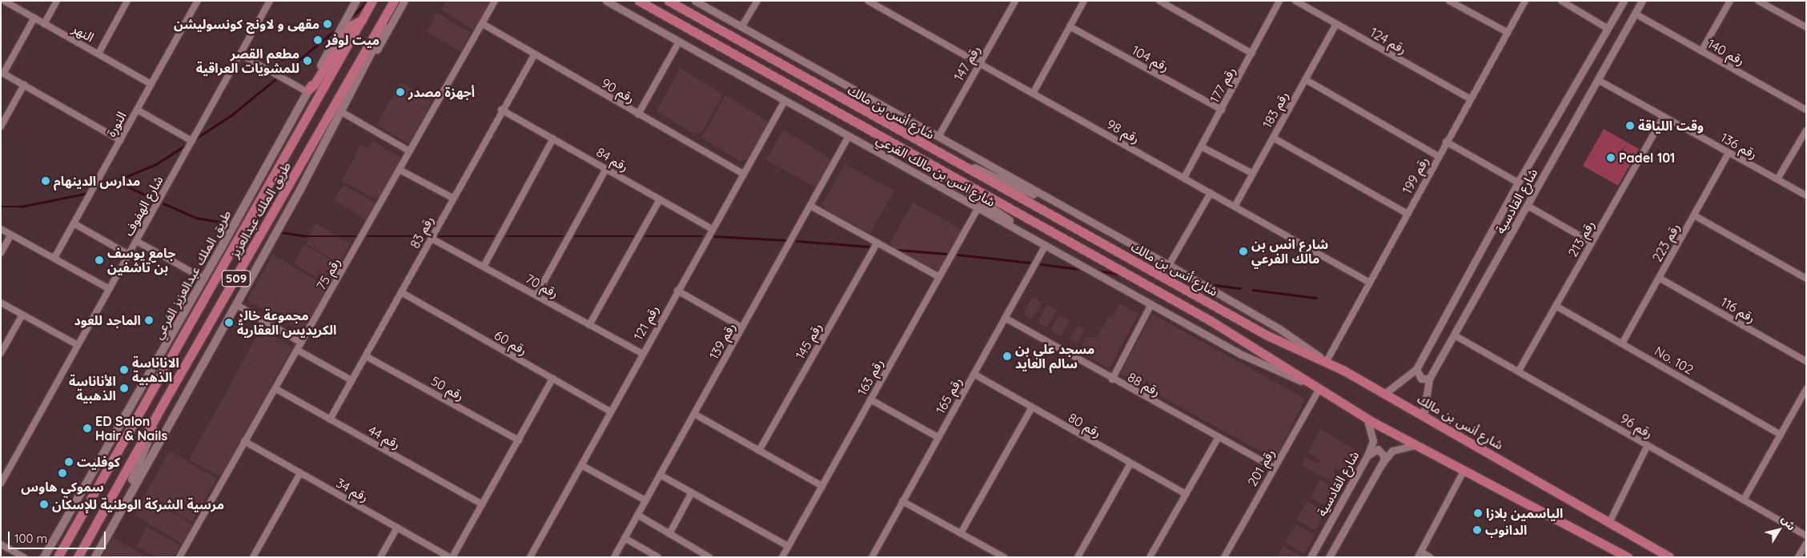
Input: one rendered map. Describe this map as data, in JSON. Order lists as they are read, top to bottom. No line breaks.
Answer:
{"streets":{"main road":["شارع أنس بن مالك","طريق الملك عبدالعزيز","طريق الملك عبدالعزيز الفرعي","509"],"street":["النهر","رقم 124","رقم 140","رقم 104","رقم 147","رقم 177","رقم 90","رقم 183","النورة","رقم 98","رقم 136","رقم 84","شارع انس بن مالك الفرعي","رقم 199","شارع القادسية","شارع الهفوف","رقم 83","رقم 213","رقم 223","رقم 75","رقم 70","رقم 116","رقم 121","رقم 139","رقم 145","رقم 60","No. 102","رقم 163","رقم 88","رقم 50","رقم 165","رقم 80","رقم 96","رقم 44","رقم 201","رقم 34"]},"crossings":[["النهر","النورة"],["رقم 124","رقم 183"],["رقم 124","رقم 199"],["رقم 140","شارع القادسية"],["رقم 104","رقم 177"],["رقم 147","رقم 98"],["رقم 177","رقم 98"],["رقم 90","رقم 83"],["رقم 90","رقم 75"],["رقم 90","رقم 121"],["رقم 183","رقم 98"],["شارع أنس بن مالك","شارع انس بن مالك الفرعي"],["شارع أنس بن مالك","رقم 199"],["شارع أنس بن مالك","شارع القادسية"],["شارع أنس بن مالك","رقم 201"],["رقم 98","رقم 199"],["رقم 136","شارع القادسية"],["رقم 136","رقم 213"],["رقم 136","رقم 223"],["رقم 84","رقم 83"],["رقم 84","رقم 121"],["شارع انس بن مالك الفرعي","رقم 121"],["شارع انس بن مالك الفرعي","رقم 139"],["شارع انس بن مالك الفرعي","رقم 163"],["شارع انس بن مالك الفرعي","رقم 165"],["شارع انس بن مالك الفرعي","رقم 201"],["شارع القادسية","رقم 96"],["رقم 83","رقم 70"],["رقم 83","رقم 60"],["رقم 83","رقم 50"],["رقم 83","رقم 44"],["رقم 213","No. 102"],["رقم 213","رقم 96"],["رقم 223","رقم 116"],["رقم 223","No. 102"],["رقم 75","رقم 44"],["رقم 75","رقم 34"],["رقم 70","رقم 121"],["رقم 121","رقم 60"],["رقم 88","رقم 165"],["رقم 88","رقم 201"],["رقم 165","رقم 80"]],"places":["مقهى و لاونج كونسوليشن","ميت لوفر","مطعم القصر للمشويات العراقية","أجهزة مصدر","وقت اللياقة","Padel 101","مدارس الدينهام","شارع انس بن مالك الفرعي","جامع يوسف بن تاشفين","الماجد للعود","مجموعة خالد الكريديس العقاريةً","مسجد علي بن سالم العايد","الاناناسة الذهبية","الأناناسة الذهبية","ED Salon Hair & Nails","كوفليت","سموكي هاوس","مرسية الشركة الوطنية للإسكان","الياسمين بلازا","الدانوب"],"scale_bar":"100 m","north":"top right"}
